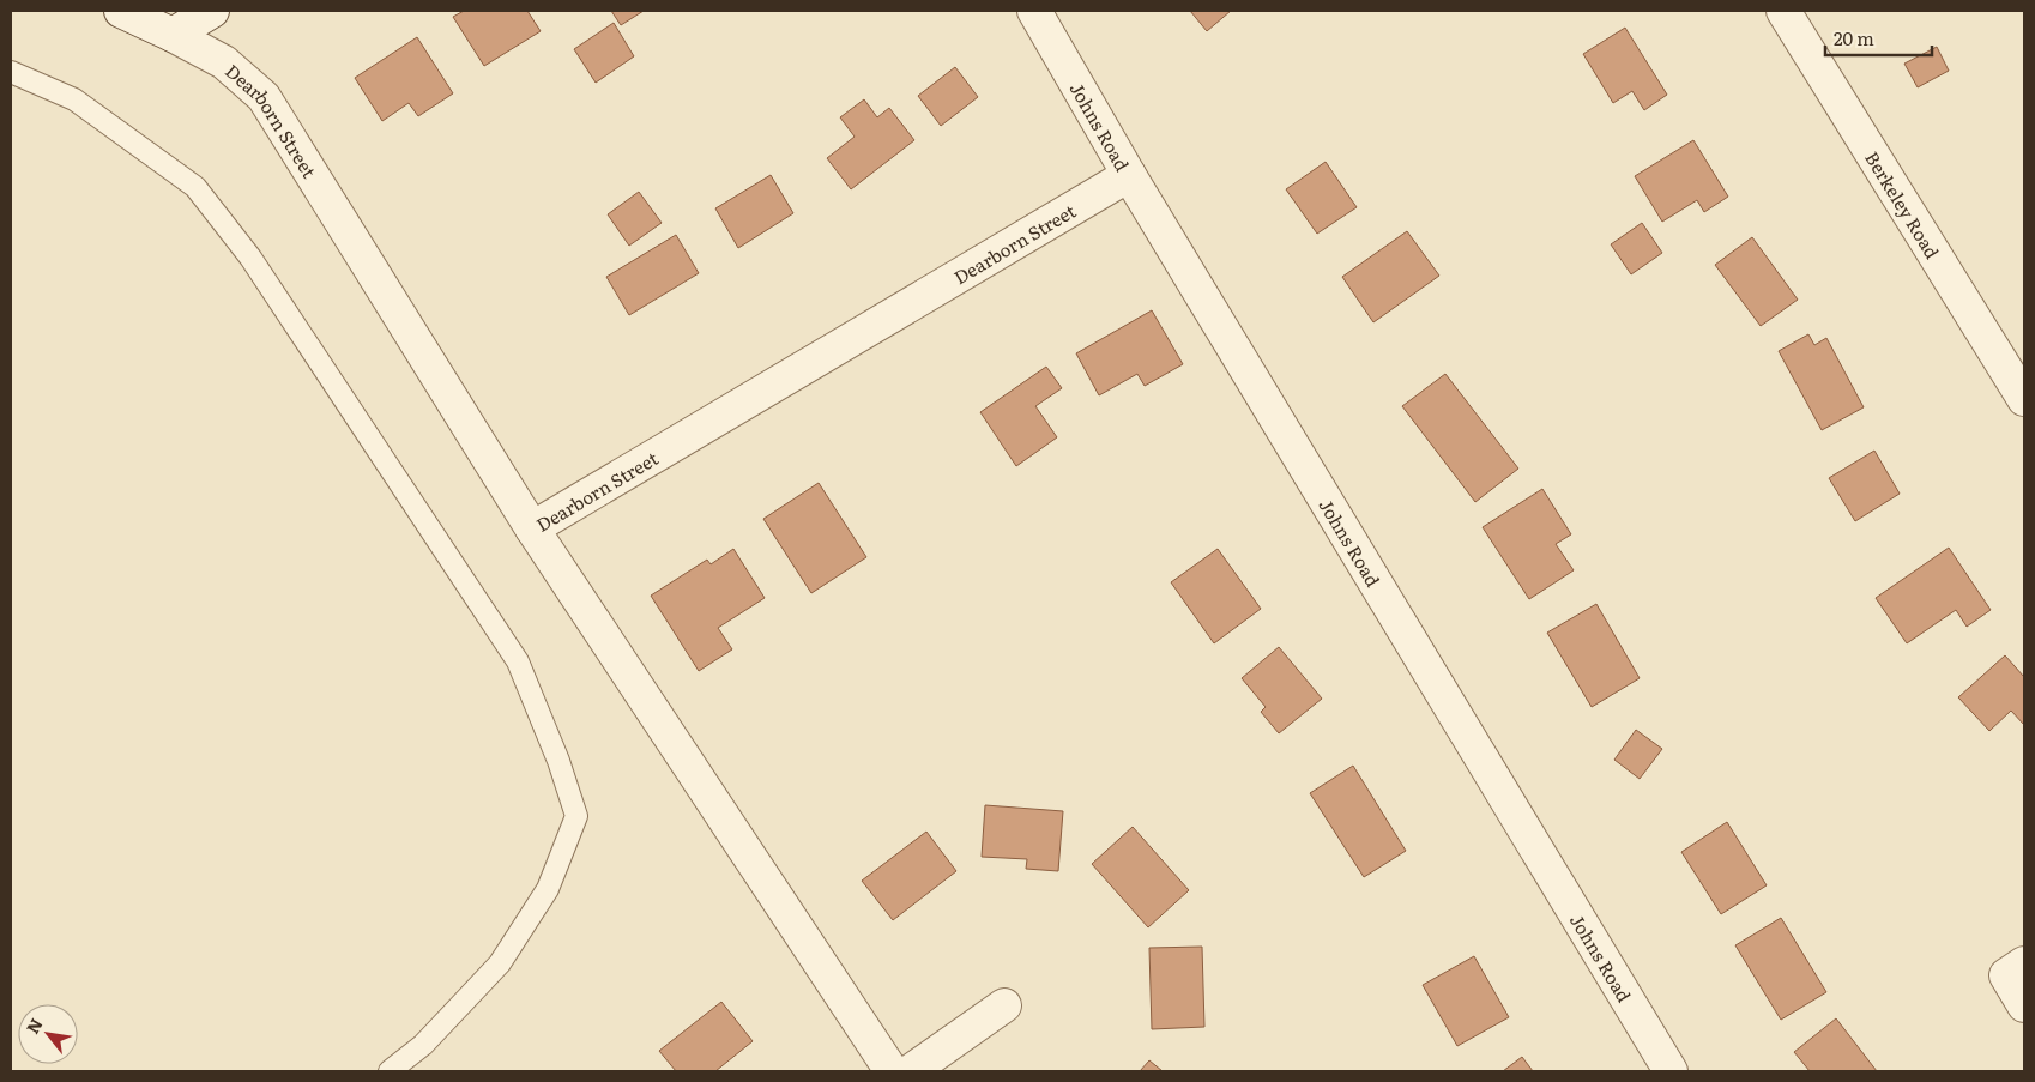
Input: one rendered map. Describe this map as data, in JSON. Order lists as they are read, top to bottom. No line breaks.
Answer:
{"streets":{"street":["Dearborn Street","Johns Road","Berkeley Road"]},"crossings":[["Dearborn Street","Johns Road"]],"scale_bar":"20 m","north":"top left"}
